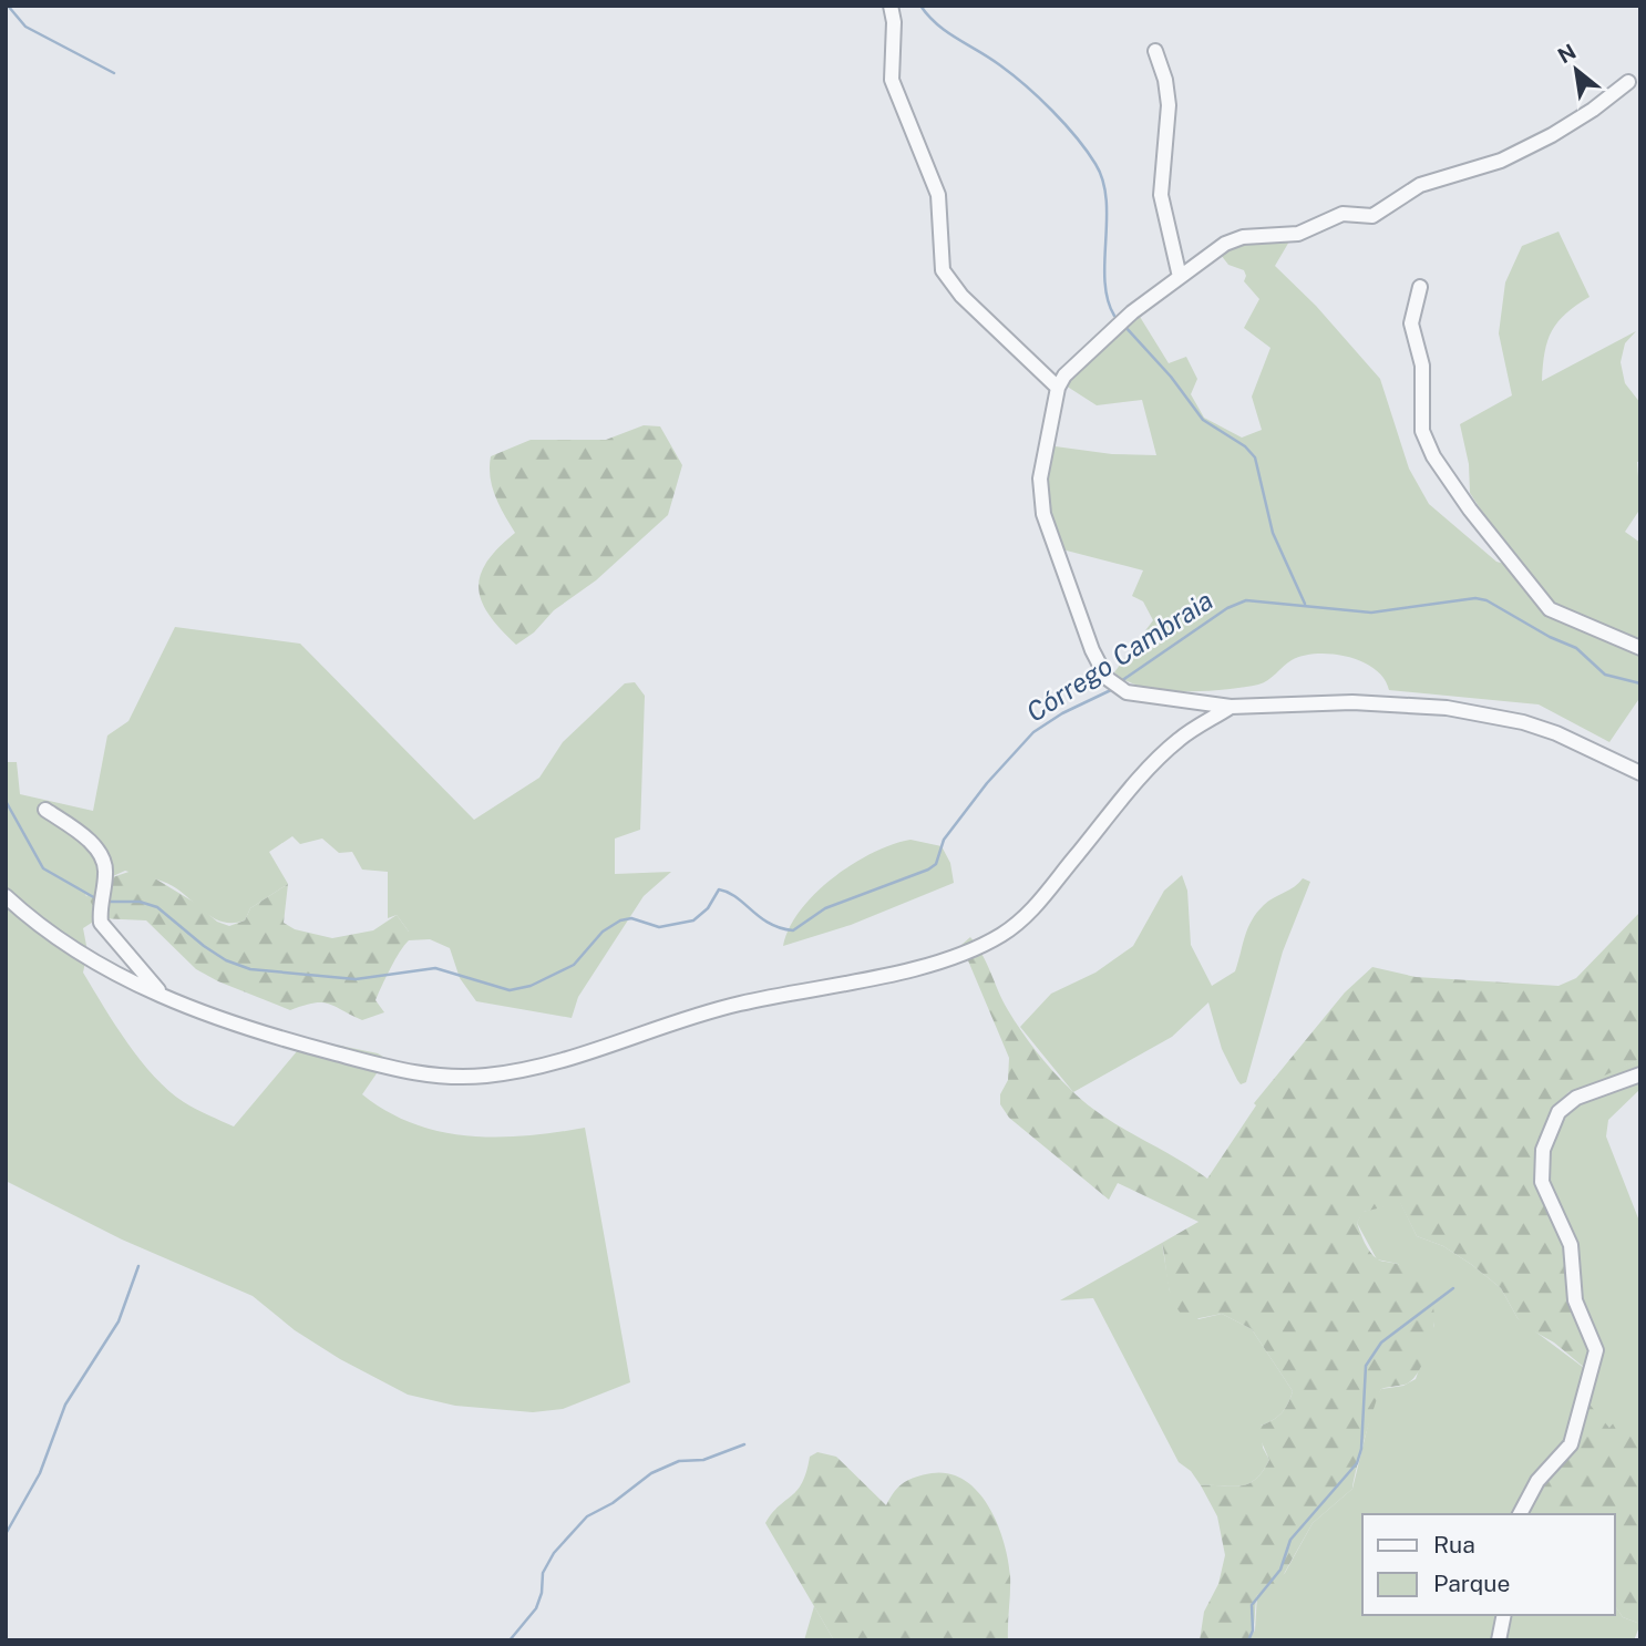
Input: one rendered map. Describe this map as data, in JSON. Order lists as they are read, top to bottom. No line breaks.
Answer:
{"water":["Córrego Cambraia"],"legend":["Rua","Parque"],"north":"top left"}
